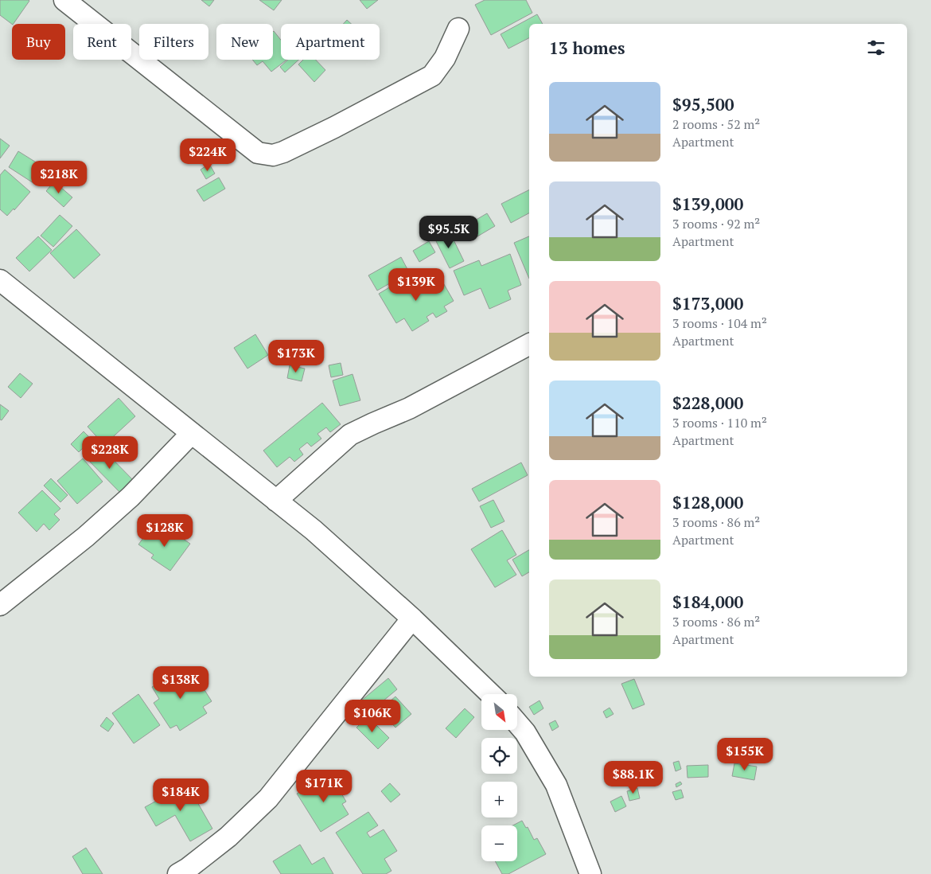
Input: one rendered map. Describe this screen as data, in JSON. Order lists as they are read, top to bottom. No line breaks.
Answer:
{"north":"bottom right","page":{"chip":["Buy","Rent","Filters","New","Apartment"],"heading":"13 homes","list":[{"name":"$95,500","note":"2 rooms · 52 m² · Apartment"},{"name":"$139,000","note":"3 rooms · 92 m² · Apartment"},{"name":"$173,000","note":"3 rooms · 104 m² · Apartment"},{"name":"$228,000","note":"3 rooms · 110 m² · Apartment"},{"name":"$128,000","note":"3 rooms · 86 m² · Apartment"},{"name":"$184,000","note":"3 rooms · 86 m² · Apartment"}],"price":["$224K","$218K","$95.5K","$139K","$173K","$228K","$128K","$138K","$106K","$155K","$88.1K","$171K","$184K"],"map_buttons":["+","−"]}}
